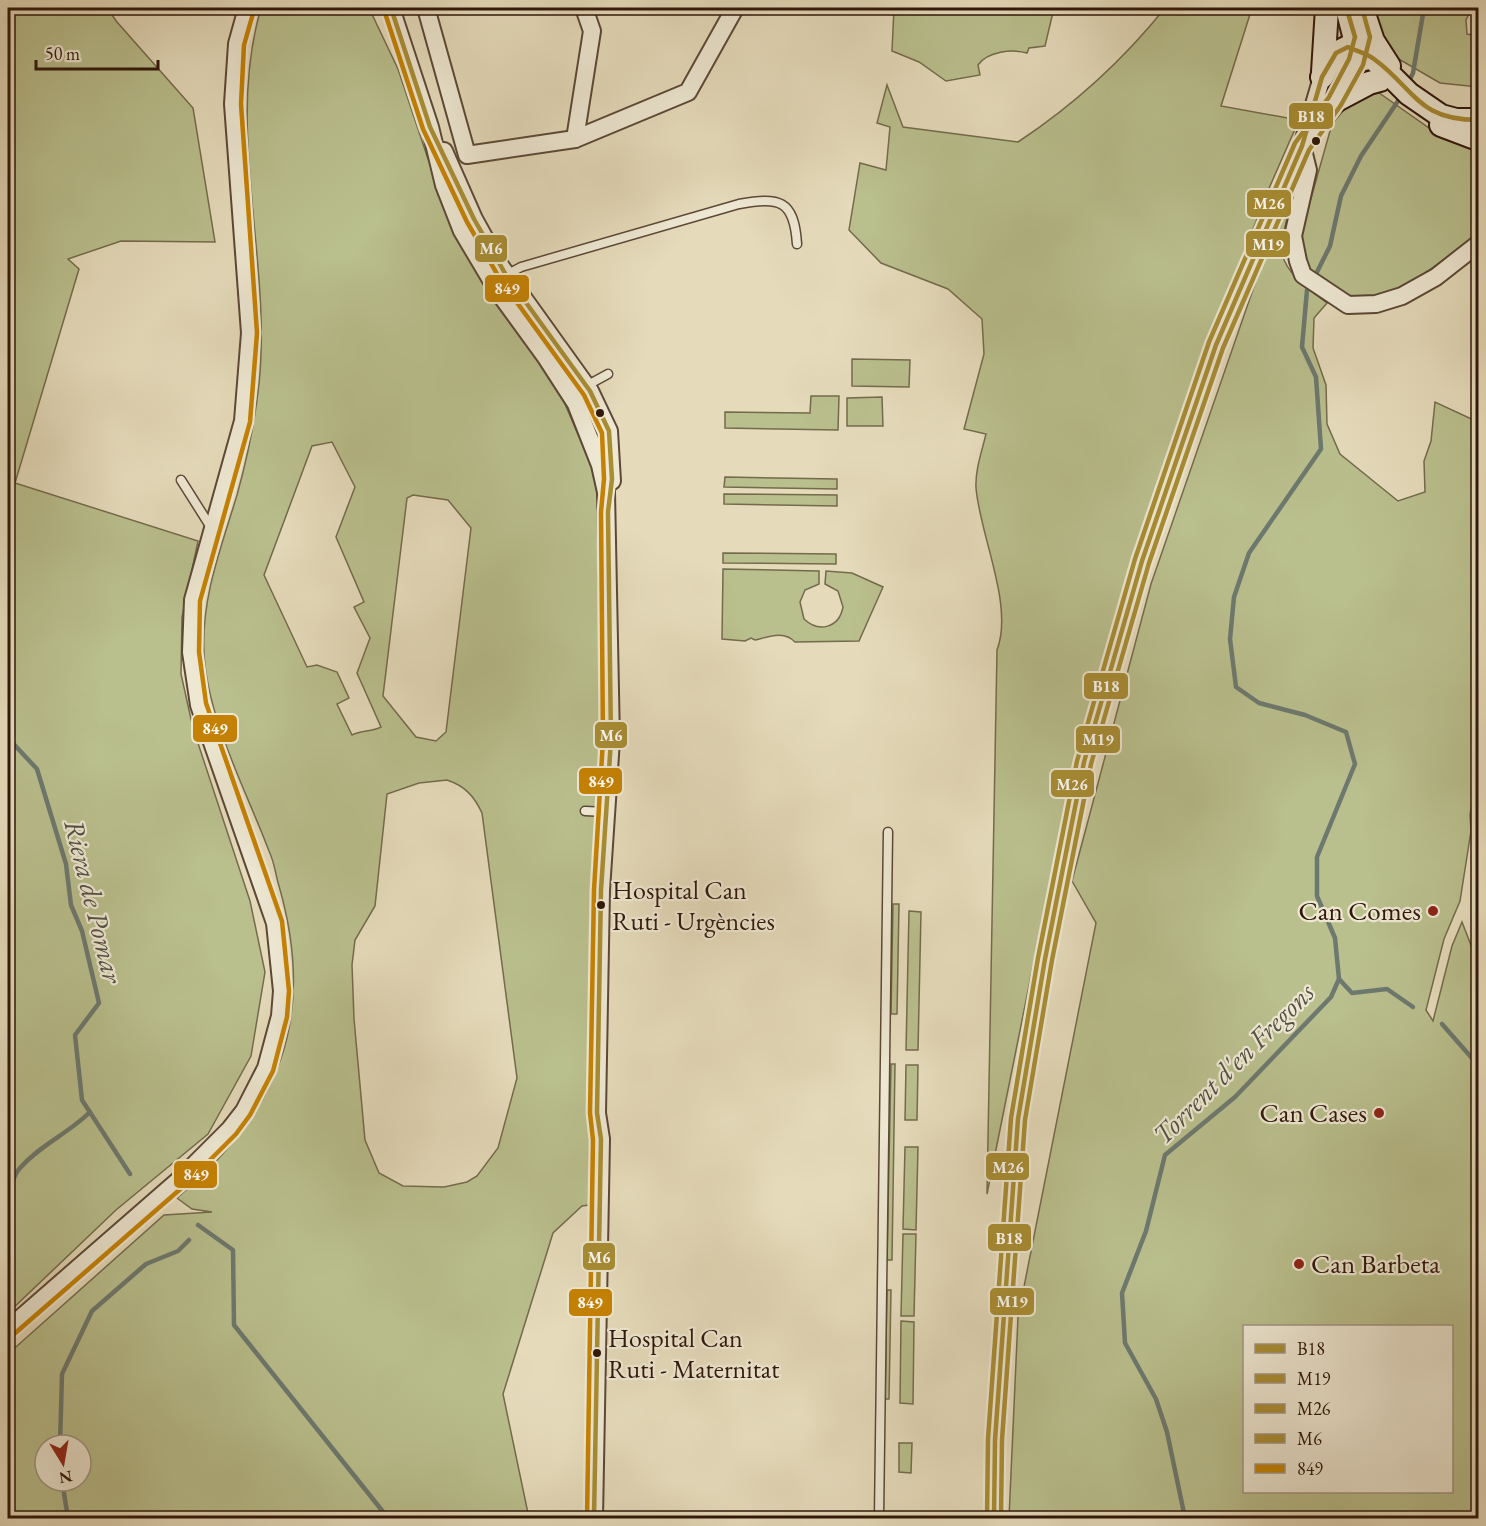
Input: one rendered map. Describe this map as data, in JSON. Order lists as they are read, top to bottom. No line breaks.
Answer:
{"water":["Riera de Pomar","Torrent d'en Fregons"],"places":["Hospital Can Ruti - Urgències","Can Comes","Can Cases","Can Barbeta","Hospital Can Ruti - Maternitat"],"lines":["transit line M19","transit line M6","transit line M26","transit line 849","transit line B18"],"legend":["B18","M19","M26","M6","849"],"scale_bar":"50 m","north":"bottom"}
